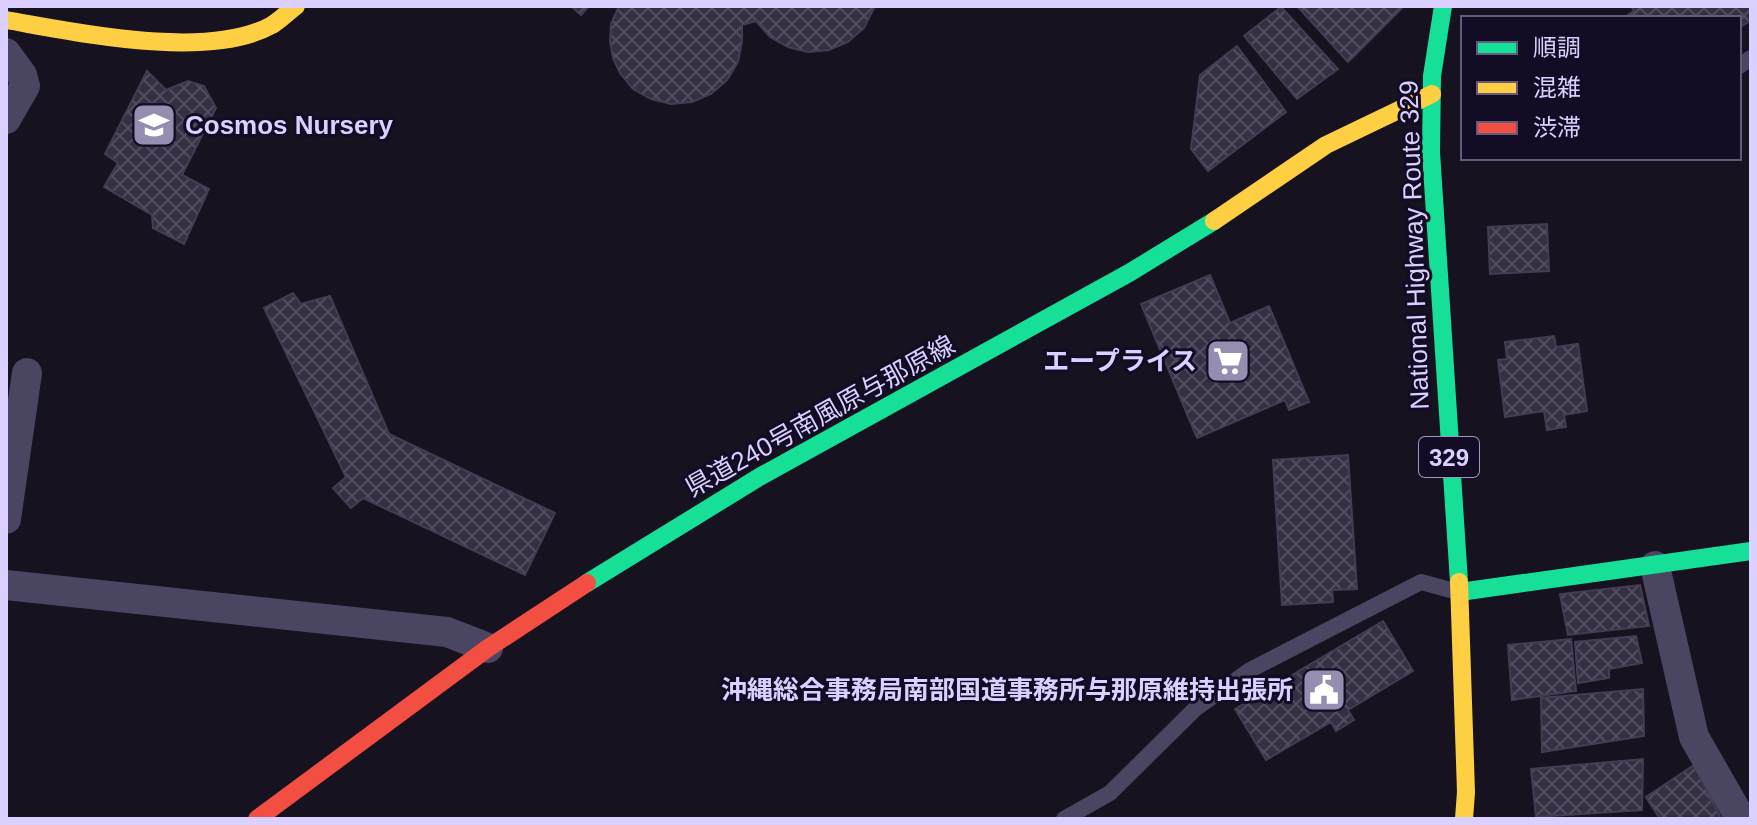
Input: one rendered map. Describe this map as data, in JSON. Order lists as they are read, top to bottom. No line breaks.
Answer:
{"streets":{"main road":["National Highway Route 329","県道240号南風原与那原線","329"]},"crossings":[["National Highway Route 329","県道240号南風原与那原線"]],"places":{"school or university":["Cosmos Nursery"],"supermarket":["エープライス"],"public building":["沖縄総合事務局南部国道事務所与那原維持出張所"]},"legend":["順調","混雑","渋滞"]}
